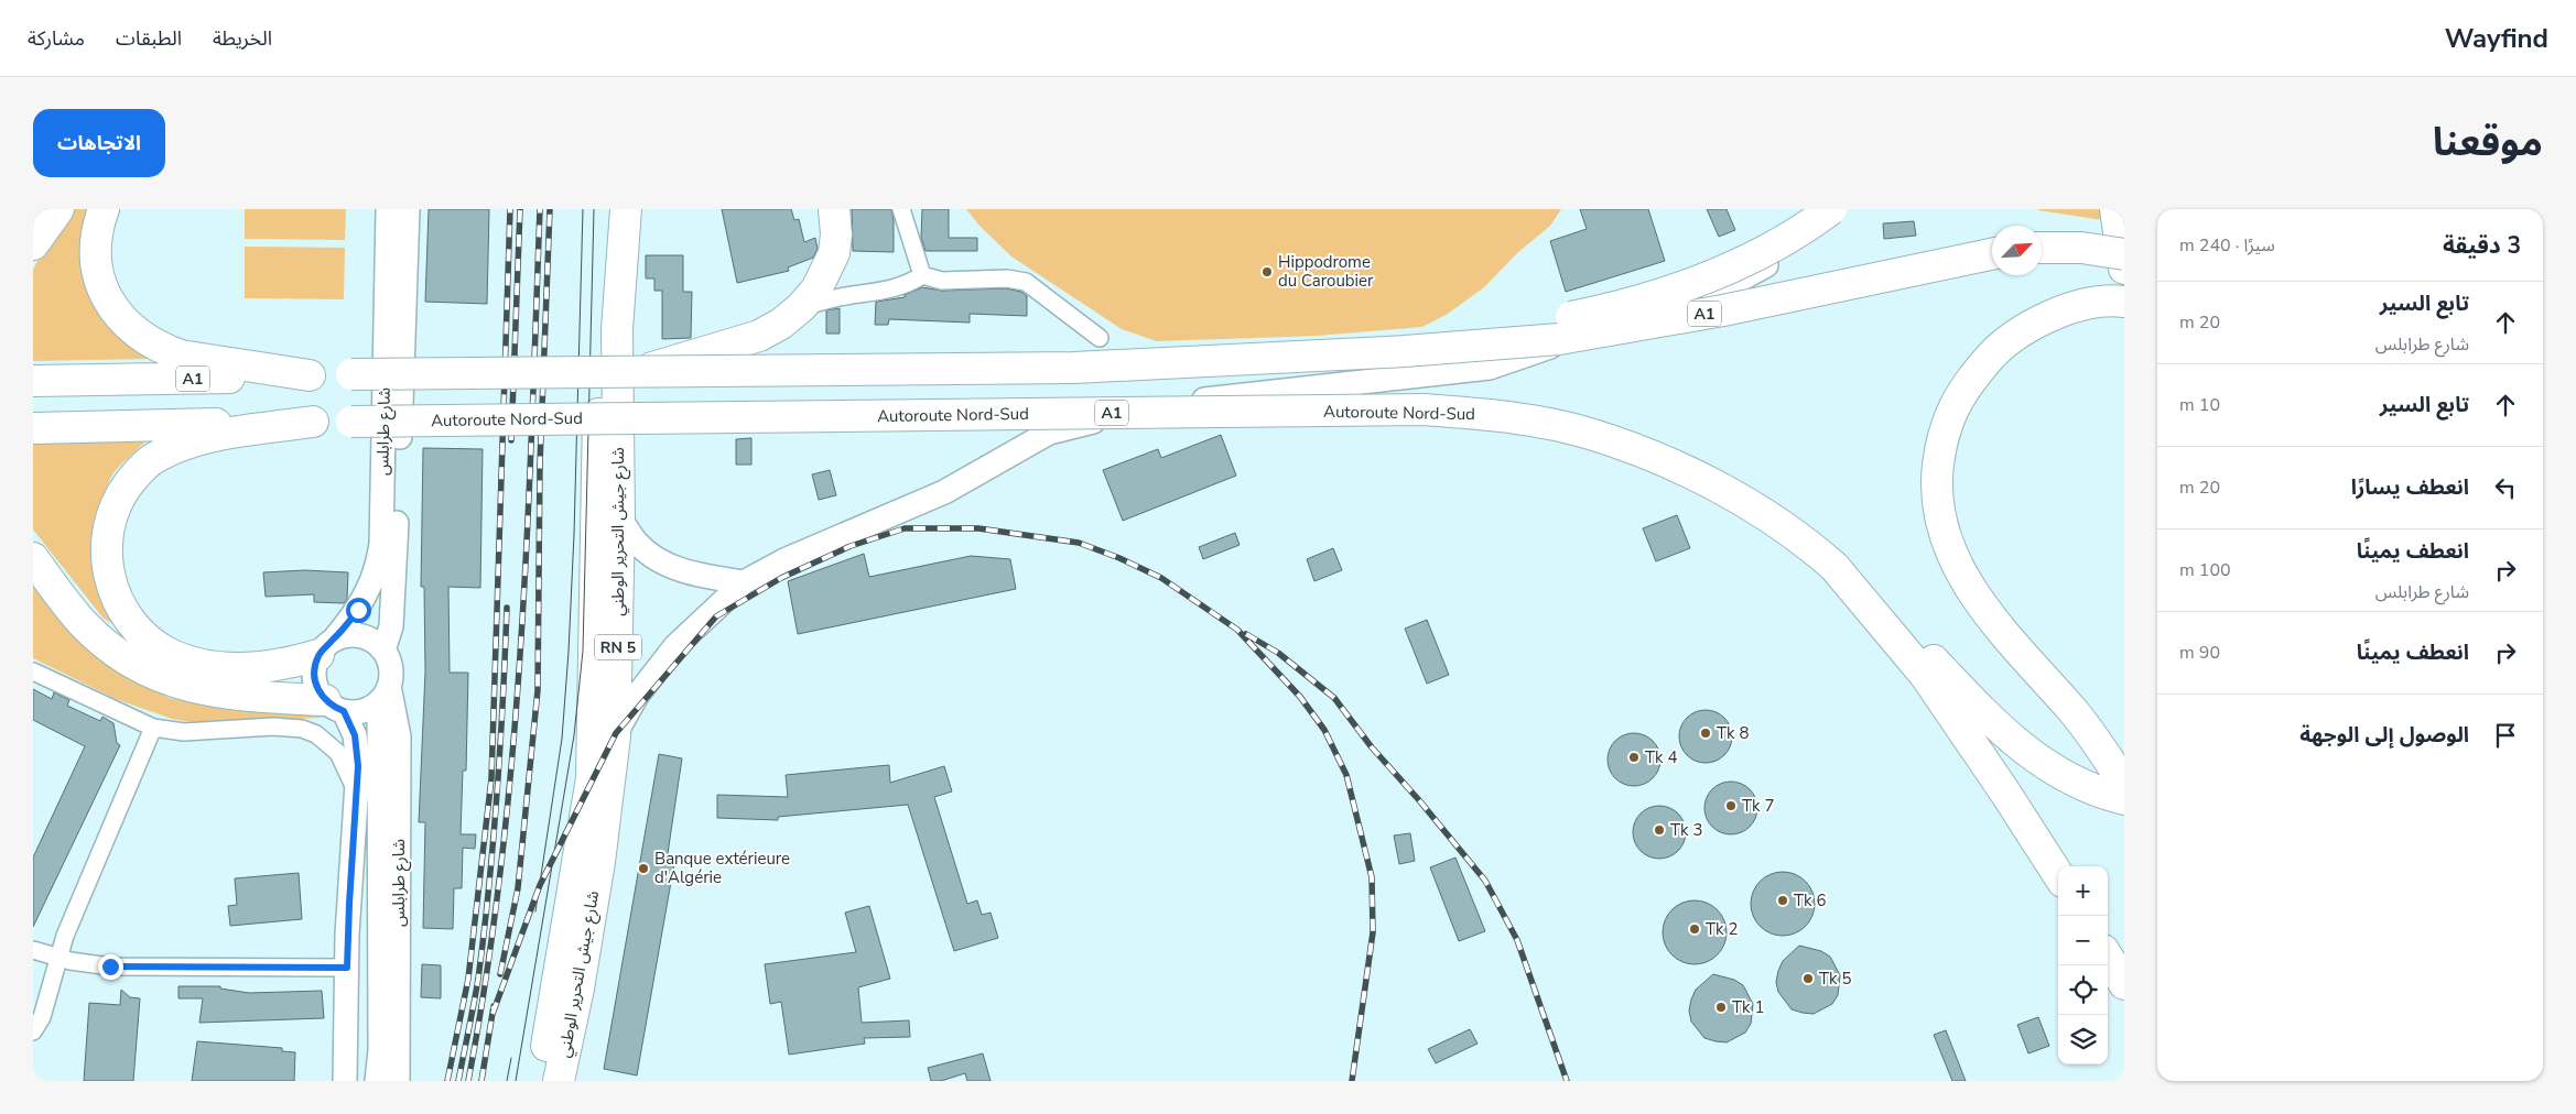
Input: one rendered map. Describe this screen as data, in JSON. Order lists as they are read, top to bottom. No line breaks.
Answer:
{"streets":{"highway":["A1","Autoroute Nord-Sud","شارع جيش التحرير الوطني","RN 5"],"main road":["شارع طرابلس"]},"places":["Hippodrome du Caroubier","Tk 8","Tk 4","Tk 7","Tk 3","Banque extérieure d'Algérie","Tk 6","Tk 2","Tk 5","Tk 1"],"north":"top right","page":{"header":"Wayfind","nav":["الخريطة","الطبقات","مشاركة"],"title":"موقعنا","buttons":"الاتجاهات","heading":["3 دقيقة","سيرًا · 240 m"],"list":[["تابع السير","شارع طرابلس","20 m"],["تابع السير","10 m"],["انعطف يسارًا","20 m"],["انعطف يمينًا","شارع طرابلس","100 m"],["انعطف يمينًا","90 m"],"الوصول إلى الوجهة"],"map_buttons":["+","−"]}}
